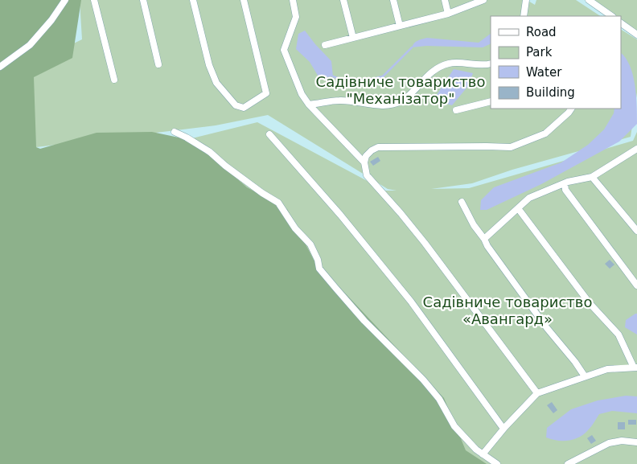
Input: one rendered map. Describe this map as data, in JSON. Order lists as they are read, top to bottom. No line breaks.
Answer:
{"parks":["Садівниче товариство \"Механізатор\"","Садівниче товариство «Авангард»"],"legend":["Road","Park","Water","Building"]}
